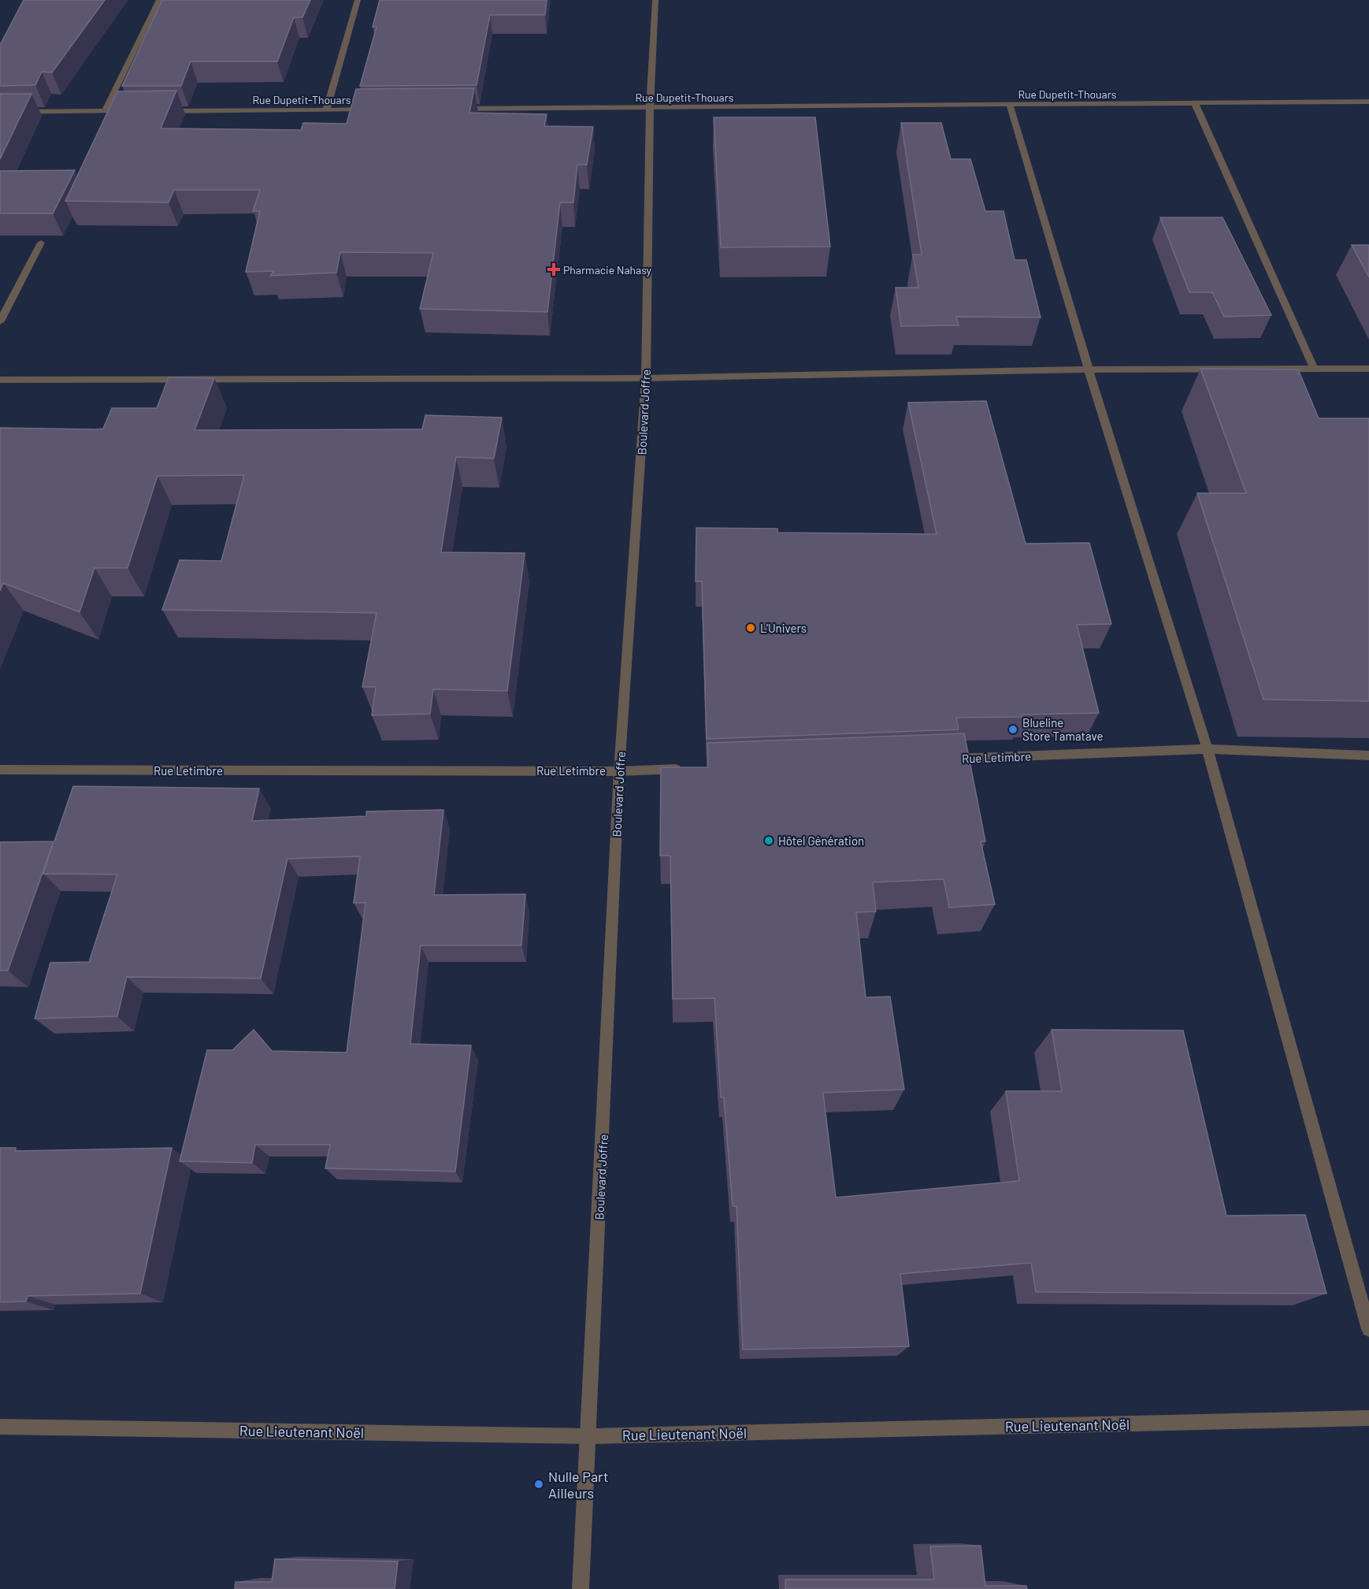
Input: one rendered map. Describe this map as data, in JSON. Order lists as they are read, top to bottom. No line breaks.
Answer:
{"streets":{"street":["Rue Dupetit-Thouars","Boulevard Joffre","Rue Letimbre","Rue Lieutenant Noël"]},"crossings":[["Rue Dupetit-Thouars","Boulevard Joffre"],["Boulevard Joffre","Rue Letimbre"],["Boulevard Joffre","Rue Lieutenant Noël"]],"places":{"health":["Pharmacie Nahasy"],"other":["L'Univers","Blueline Store Tamatave","Hôtel Génération","Nulle Part Ailleurs"]}}
